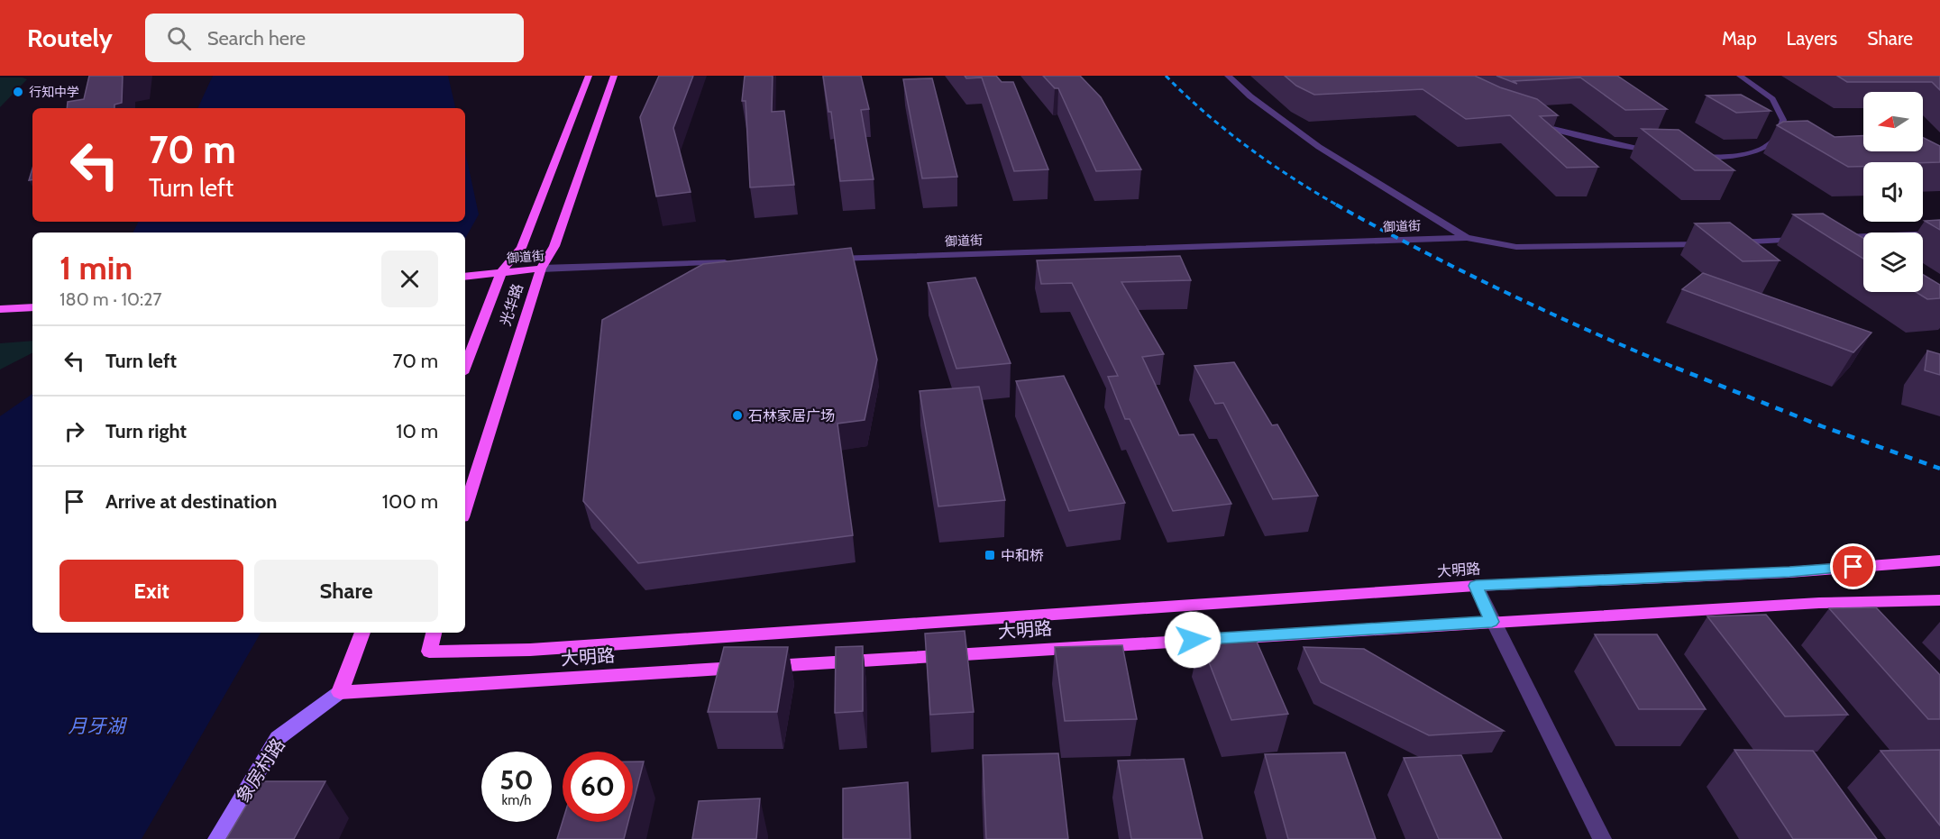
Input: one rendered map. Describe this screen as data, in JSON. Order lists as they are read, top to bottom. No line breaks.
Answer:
{"streets":{"main road":["光华路","大明路"],"street":["御道街","象房村路"]},"crossings":[["大明路","象房村路"]],"water":["月牙湖"],"places":{"other":["行知中学","石林家居广场"],"transit":["中和桥"]},"north":"left","page":{"header":"Routely","search":"Search here","nav":["Map","Layers","Share"],"turn":["70 m","Turn left"],"heading":["1 min","180 m · 10:27"],"list":[{"name":"Turn left","value":"70 m"},{"name":"Turn right","value":"10 m"},{"name":"Arrive at destination","value":"100 m"}],"buttons":["Exit","Share"],"speed":"50 km/h","limit":"60"}}
